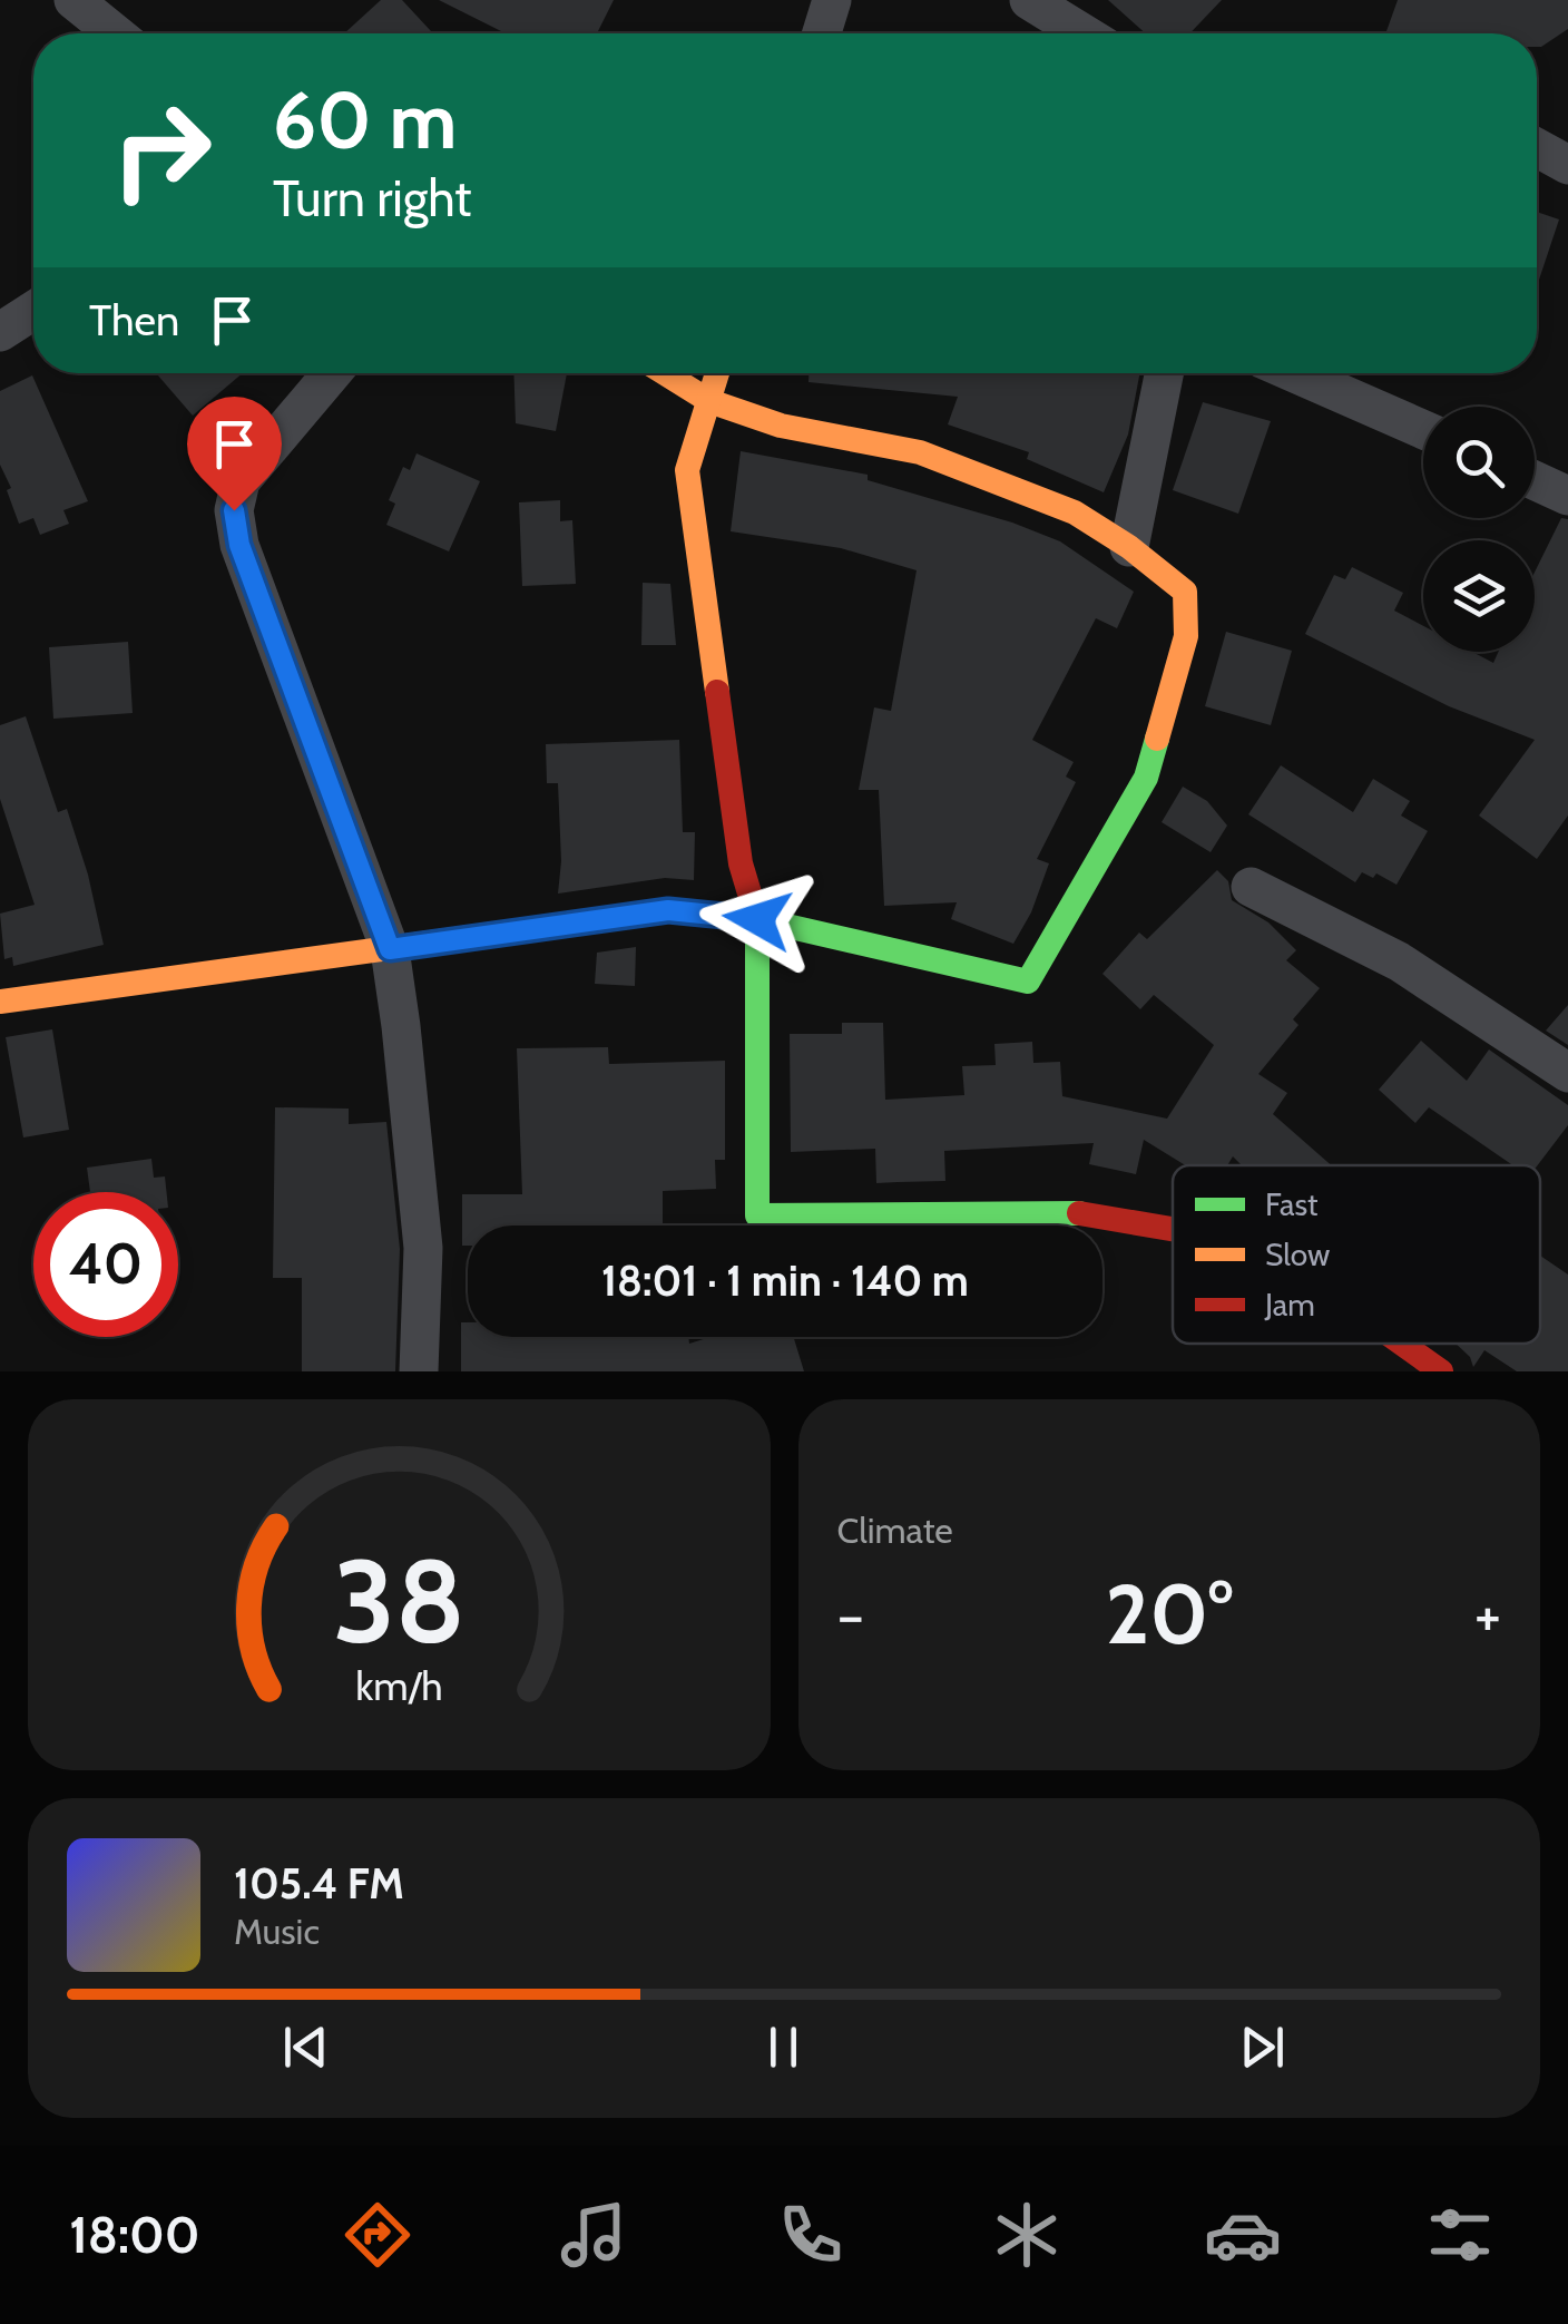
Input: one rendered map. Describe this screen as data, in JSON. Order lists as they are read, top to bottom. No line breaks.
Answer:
{"legend":["Fast","Slow","Jam"],"page":{"turn":["60 m","Turn right"],"then":"Then","limit":"40","trip":"18:01 · 1 min · 140 m","tile":"Climate","heat":["−","20°","+"],"song":["105.4 FM","Music"],"tabs":"18:00","gauge":["38","km/h"]}}
